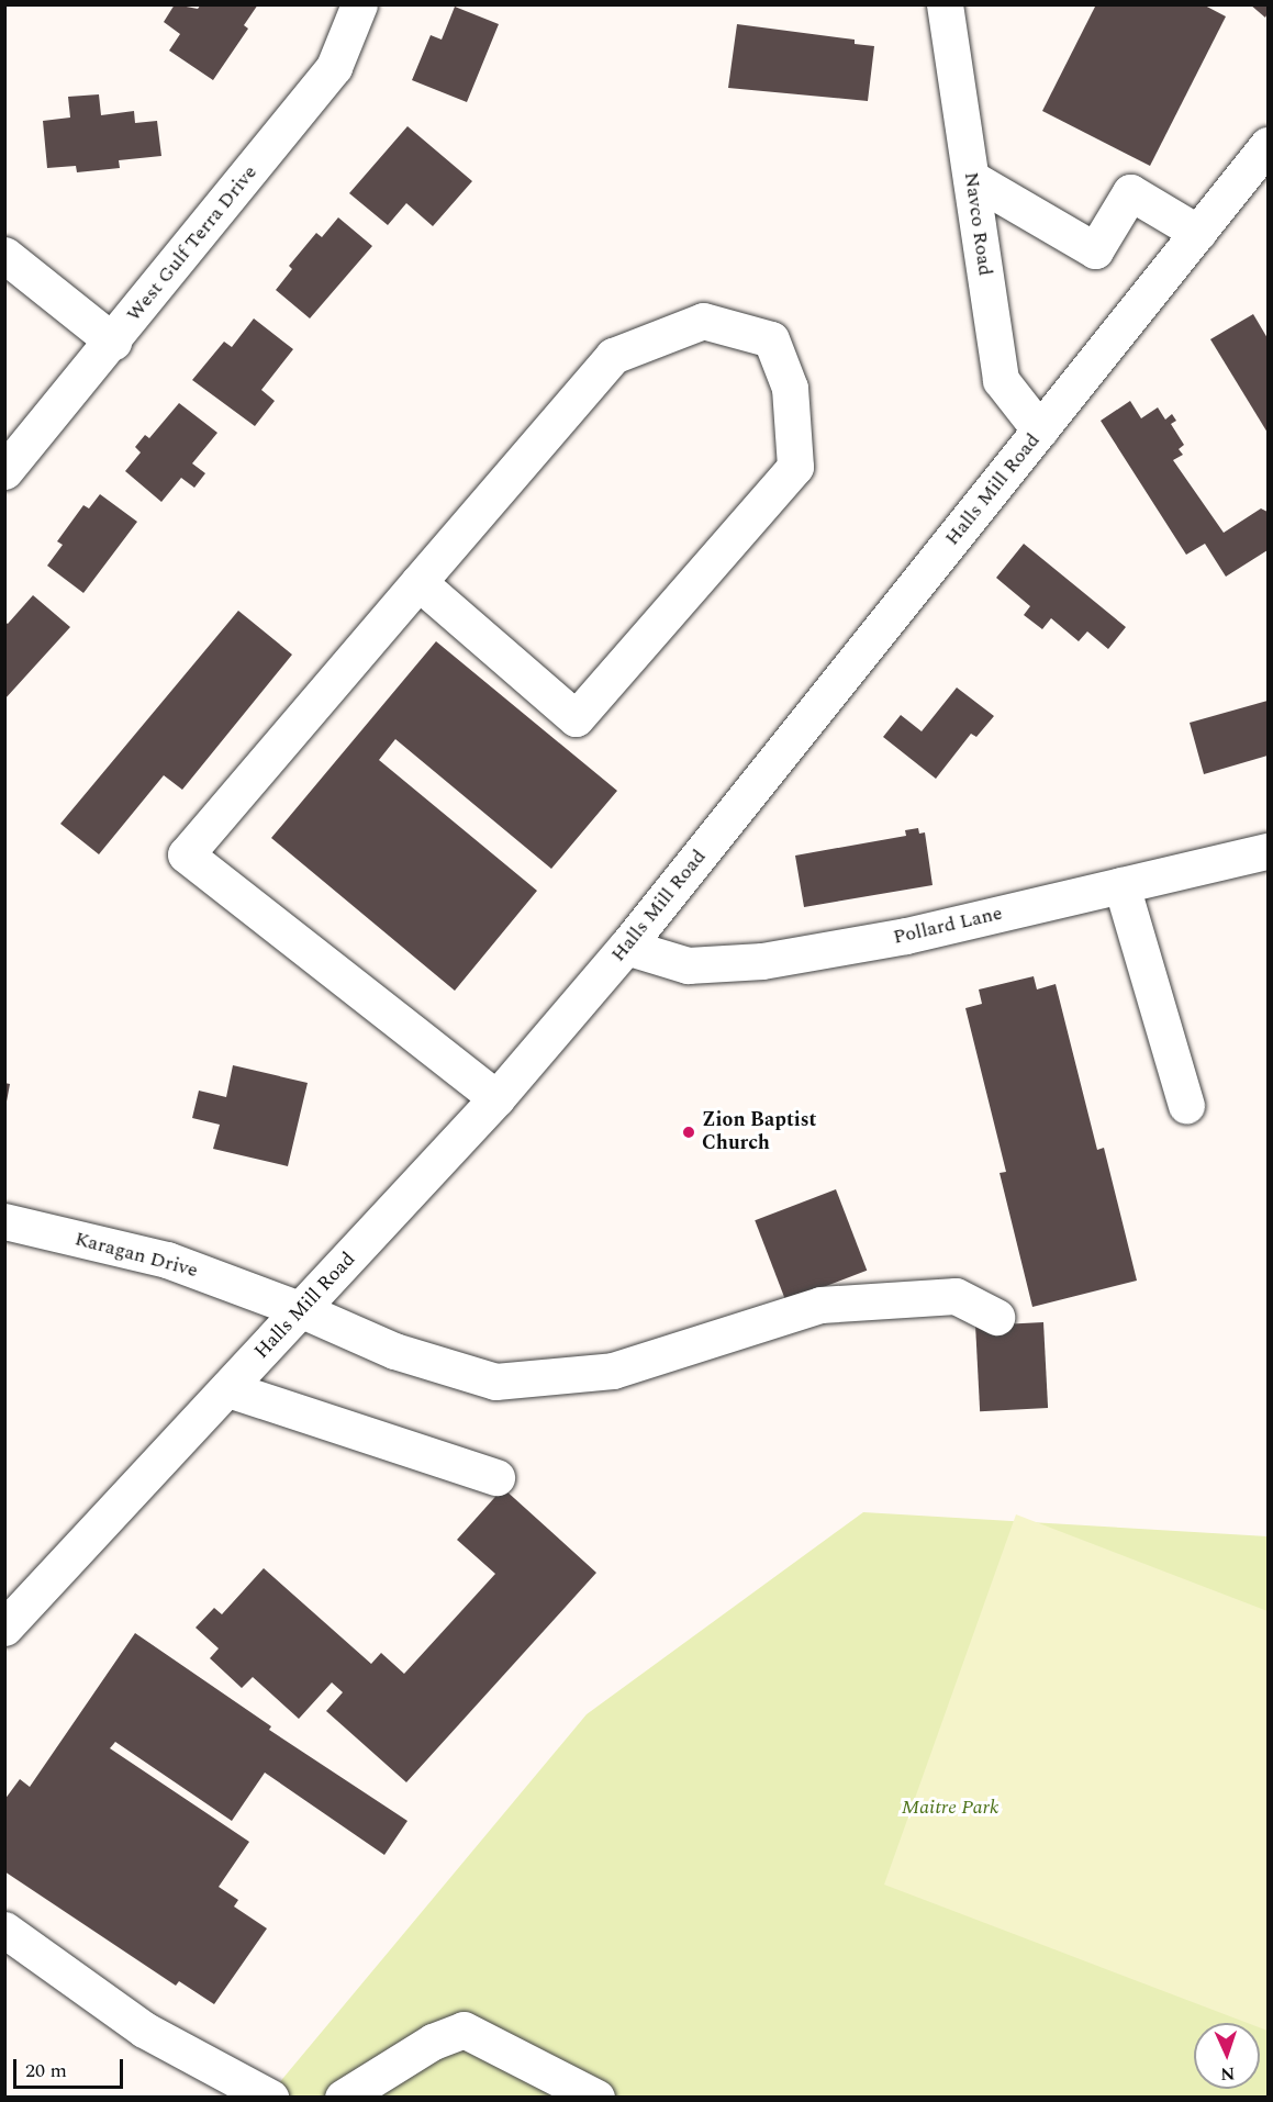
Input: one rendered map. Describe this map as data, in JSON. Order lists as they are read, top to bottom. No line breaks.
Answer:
{"streets":{"street":["Navco Road","West Gulf Terra Drive","Halls Mill Road","Pollard Lane","Karagan Drive"]},"crossings":[["Navco Road","Halls Mill Road"],["Halls Mill Road","Pollard Lane"],["Halls Mill Road","Karagan Drive"]],"parks":["Maitre Park"],"places":["Zion Baptist Church"],"scale_bar":"20 m","north":"bottom"}
